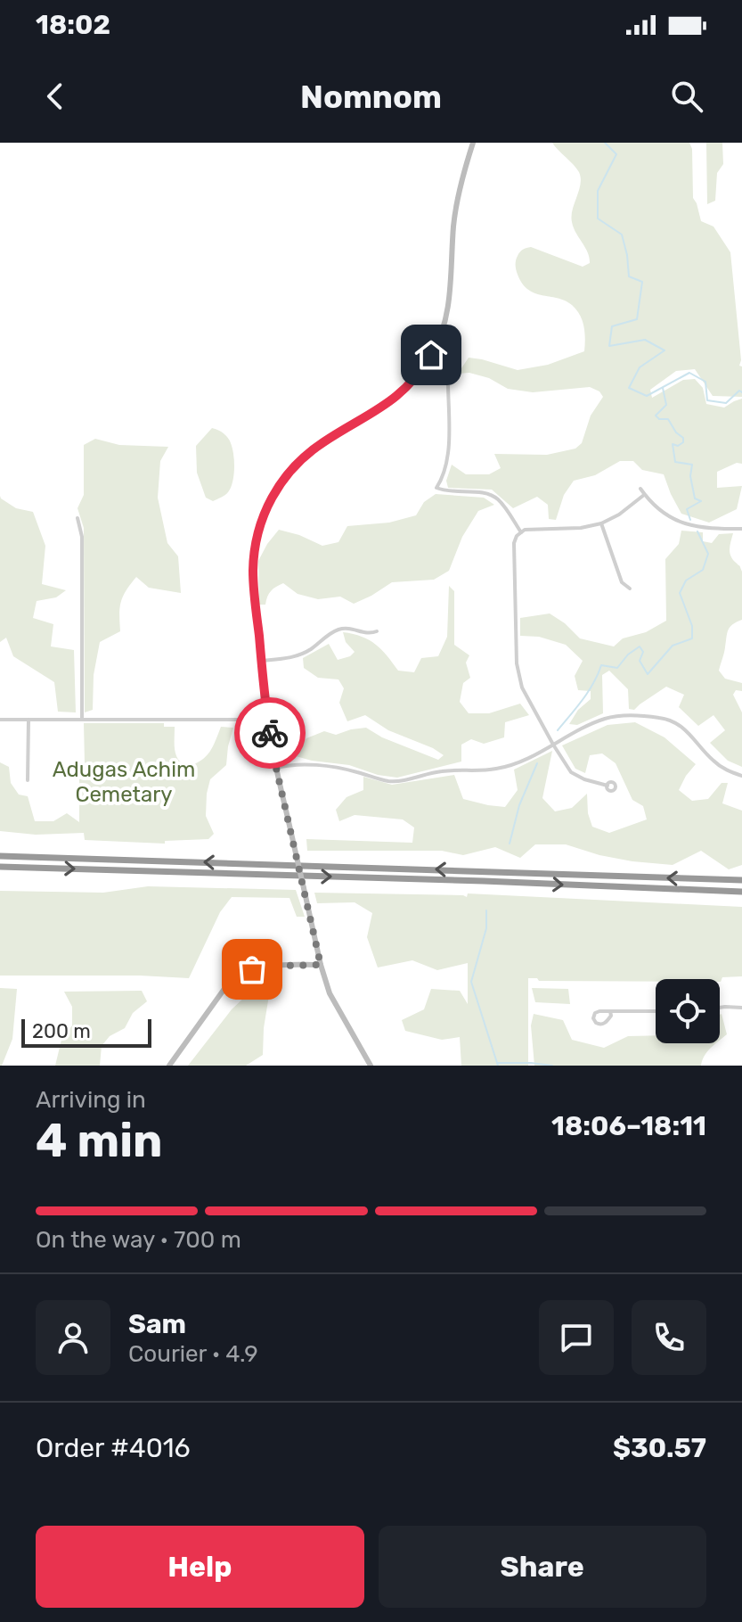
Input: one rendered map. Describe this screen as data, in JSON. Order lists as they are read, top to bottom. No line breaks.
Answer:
{"parks":["Adugas Achim Cemetary"],"scale_bar":"200 m","page":{"status":"18:02","header":"Nomnom","scale":"200 m","heading":["4 min","Arriving in","18:06–18:11"],"panel":["Sam","Courier · 4.9","Order #4016","$30.57"],"bar":"On the way · 700 m","buttons":["Help","Share"]}}
